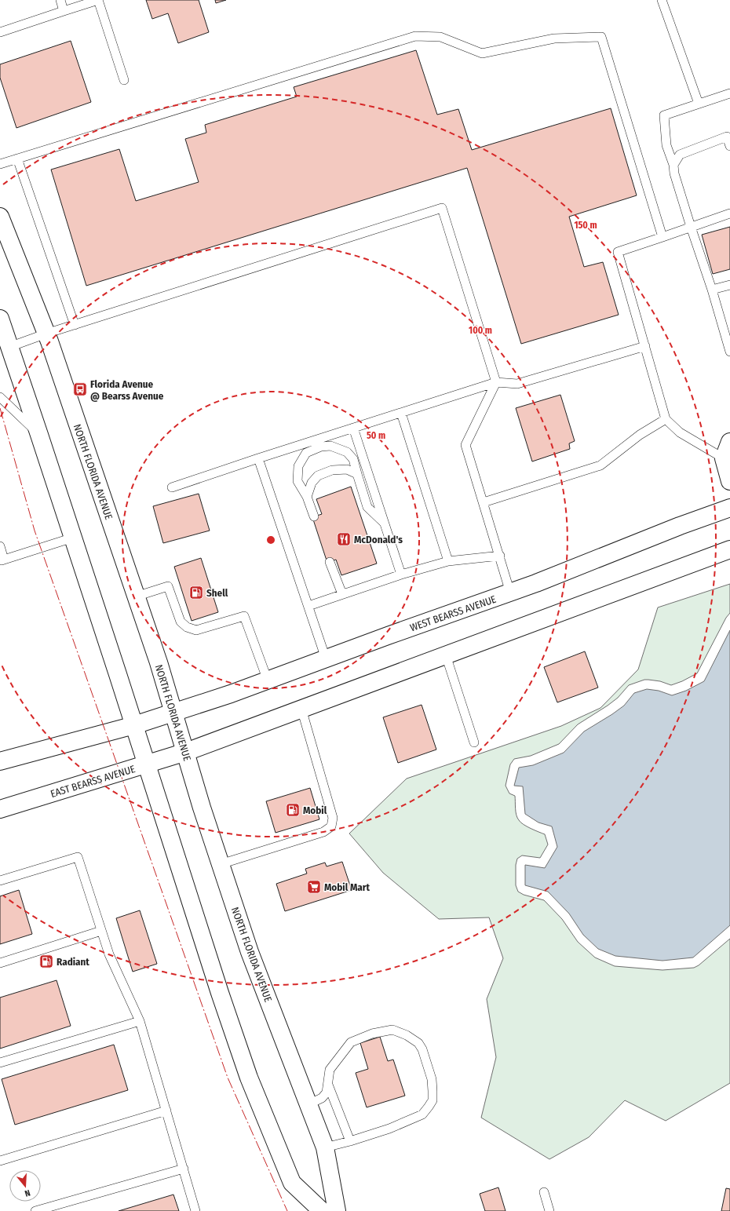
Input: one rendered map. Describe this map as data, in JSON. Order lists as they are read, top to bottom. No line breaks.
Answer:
{"streets":{"main road":["NORTH FLORIDA AVENUE","WEST BEARSS AVENUE","EAST BEARSS AVENUE"]},"crossings":[["NORTH FLORIDA AVENUE","WEST BEARSS AVENUE"],["NORTH FLORIDA AVENUE","EAST BEARSS AVENUE"]],"places":{"bus stop":["Florida Avenue @ Bearss Avenue"],"restaurant":["McDonald's"],"fuel station":["Shell","Mobil","Radiant"],"supermarket":["Mobil Mart"]},"north":"bottom","rings":["150 m","100 m","50 m"]}
